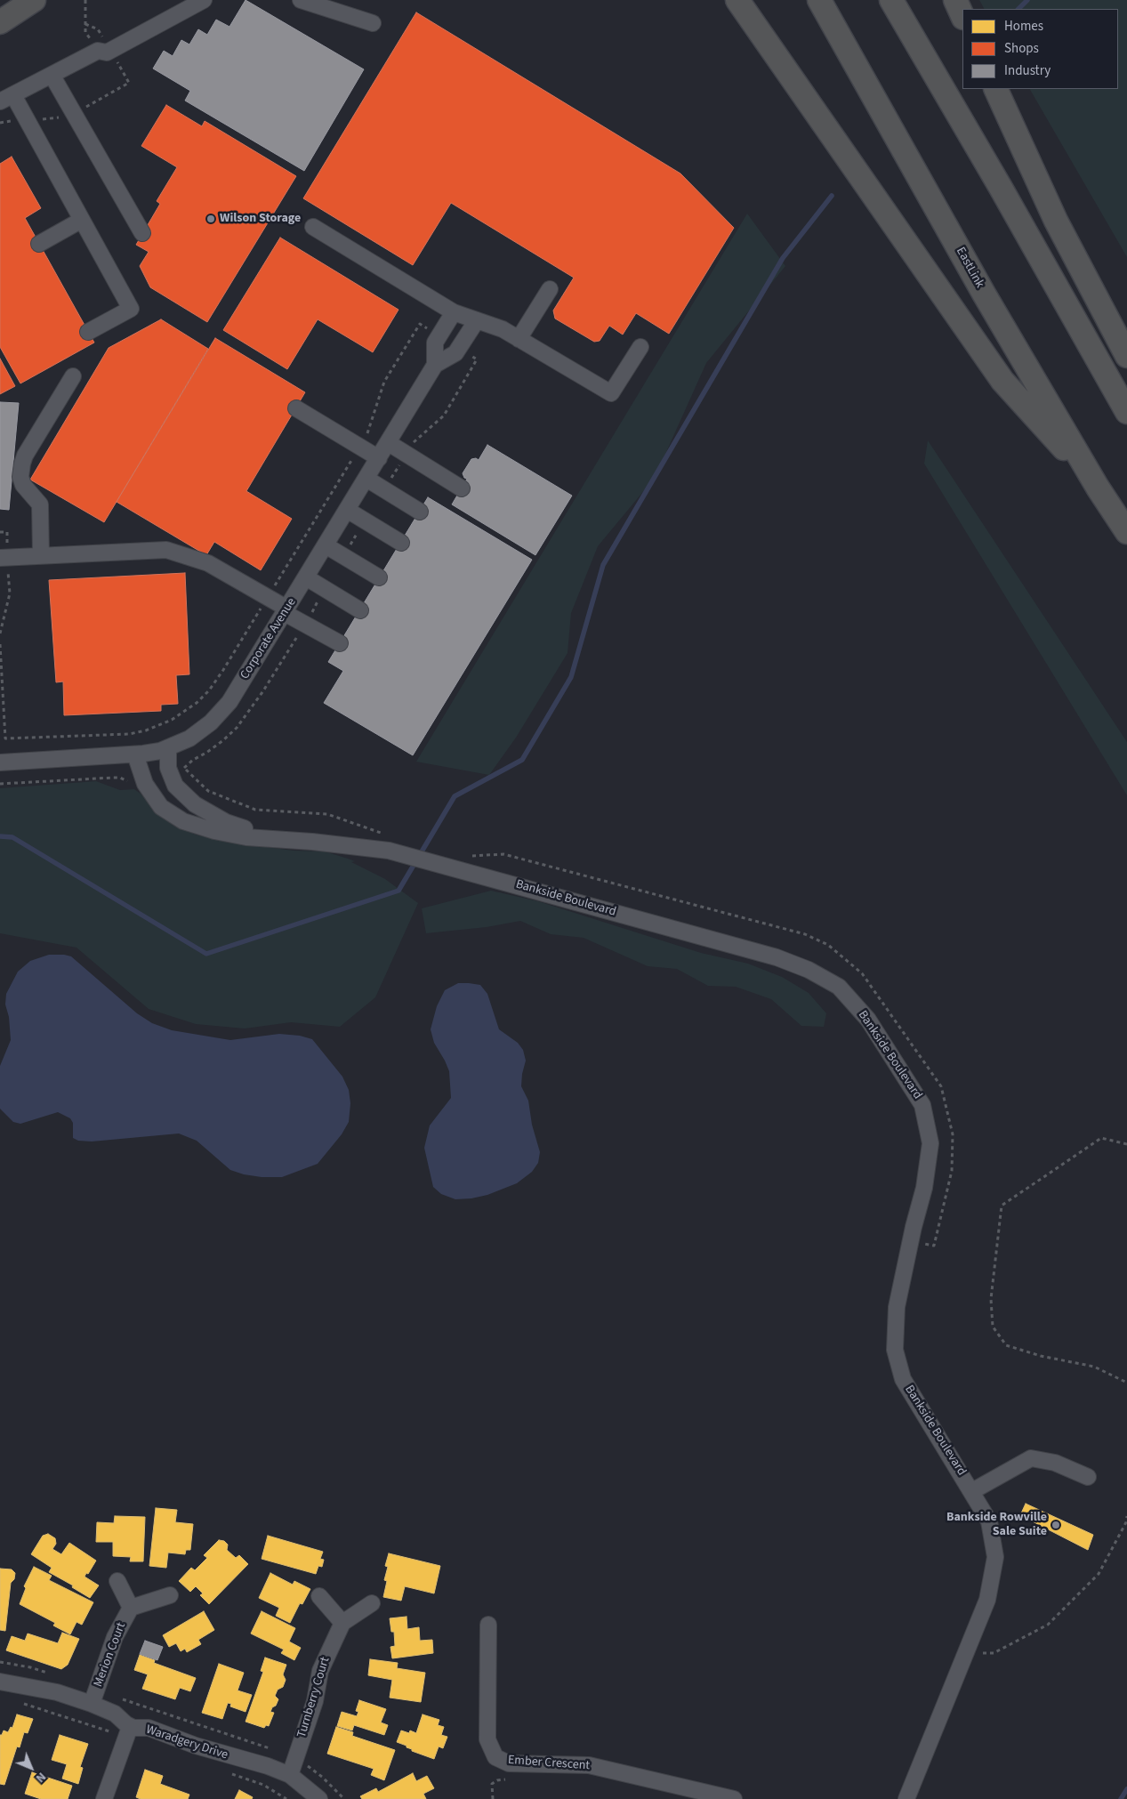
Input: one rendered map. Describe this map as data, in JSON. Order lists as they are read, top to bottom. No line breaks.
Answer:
{"streets":{"highway":["EastLink"],"street":["Corporate Avenue","Bankside Boulevard","Merion Court","Turnberry Court","Waradgery Drive","Ember Crescent"]},"crossings":[["Corporate Avenue","Bankside Boulevard"],["Merion Court","Waradgery Drive"],["Turnberry Court","Waradgery Drive"]],"places":["Wilson Storage","Bankside Rowville Sale Suite"],"legend":["Homes","Shops","Industry"],"north":"bottom right"}
